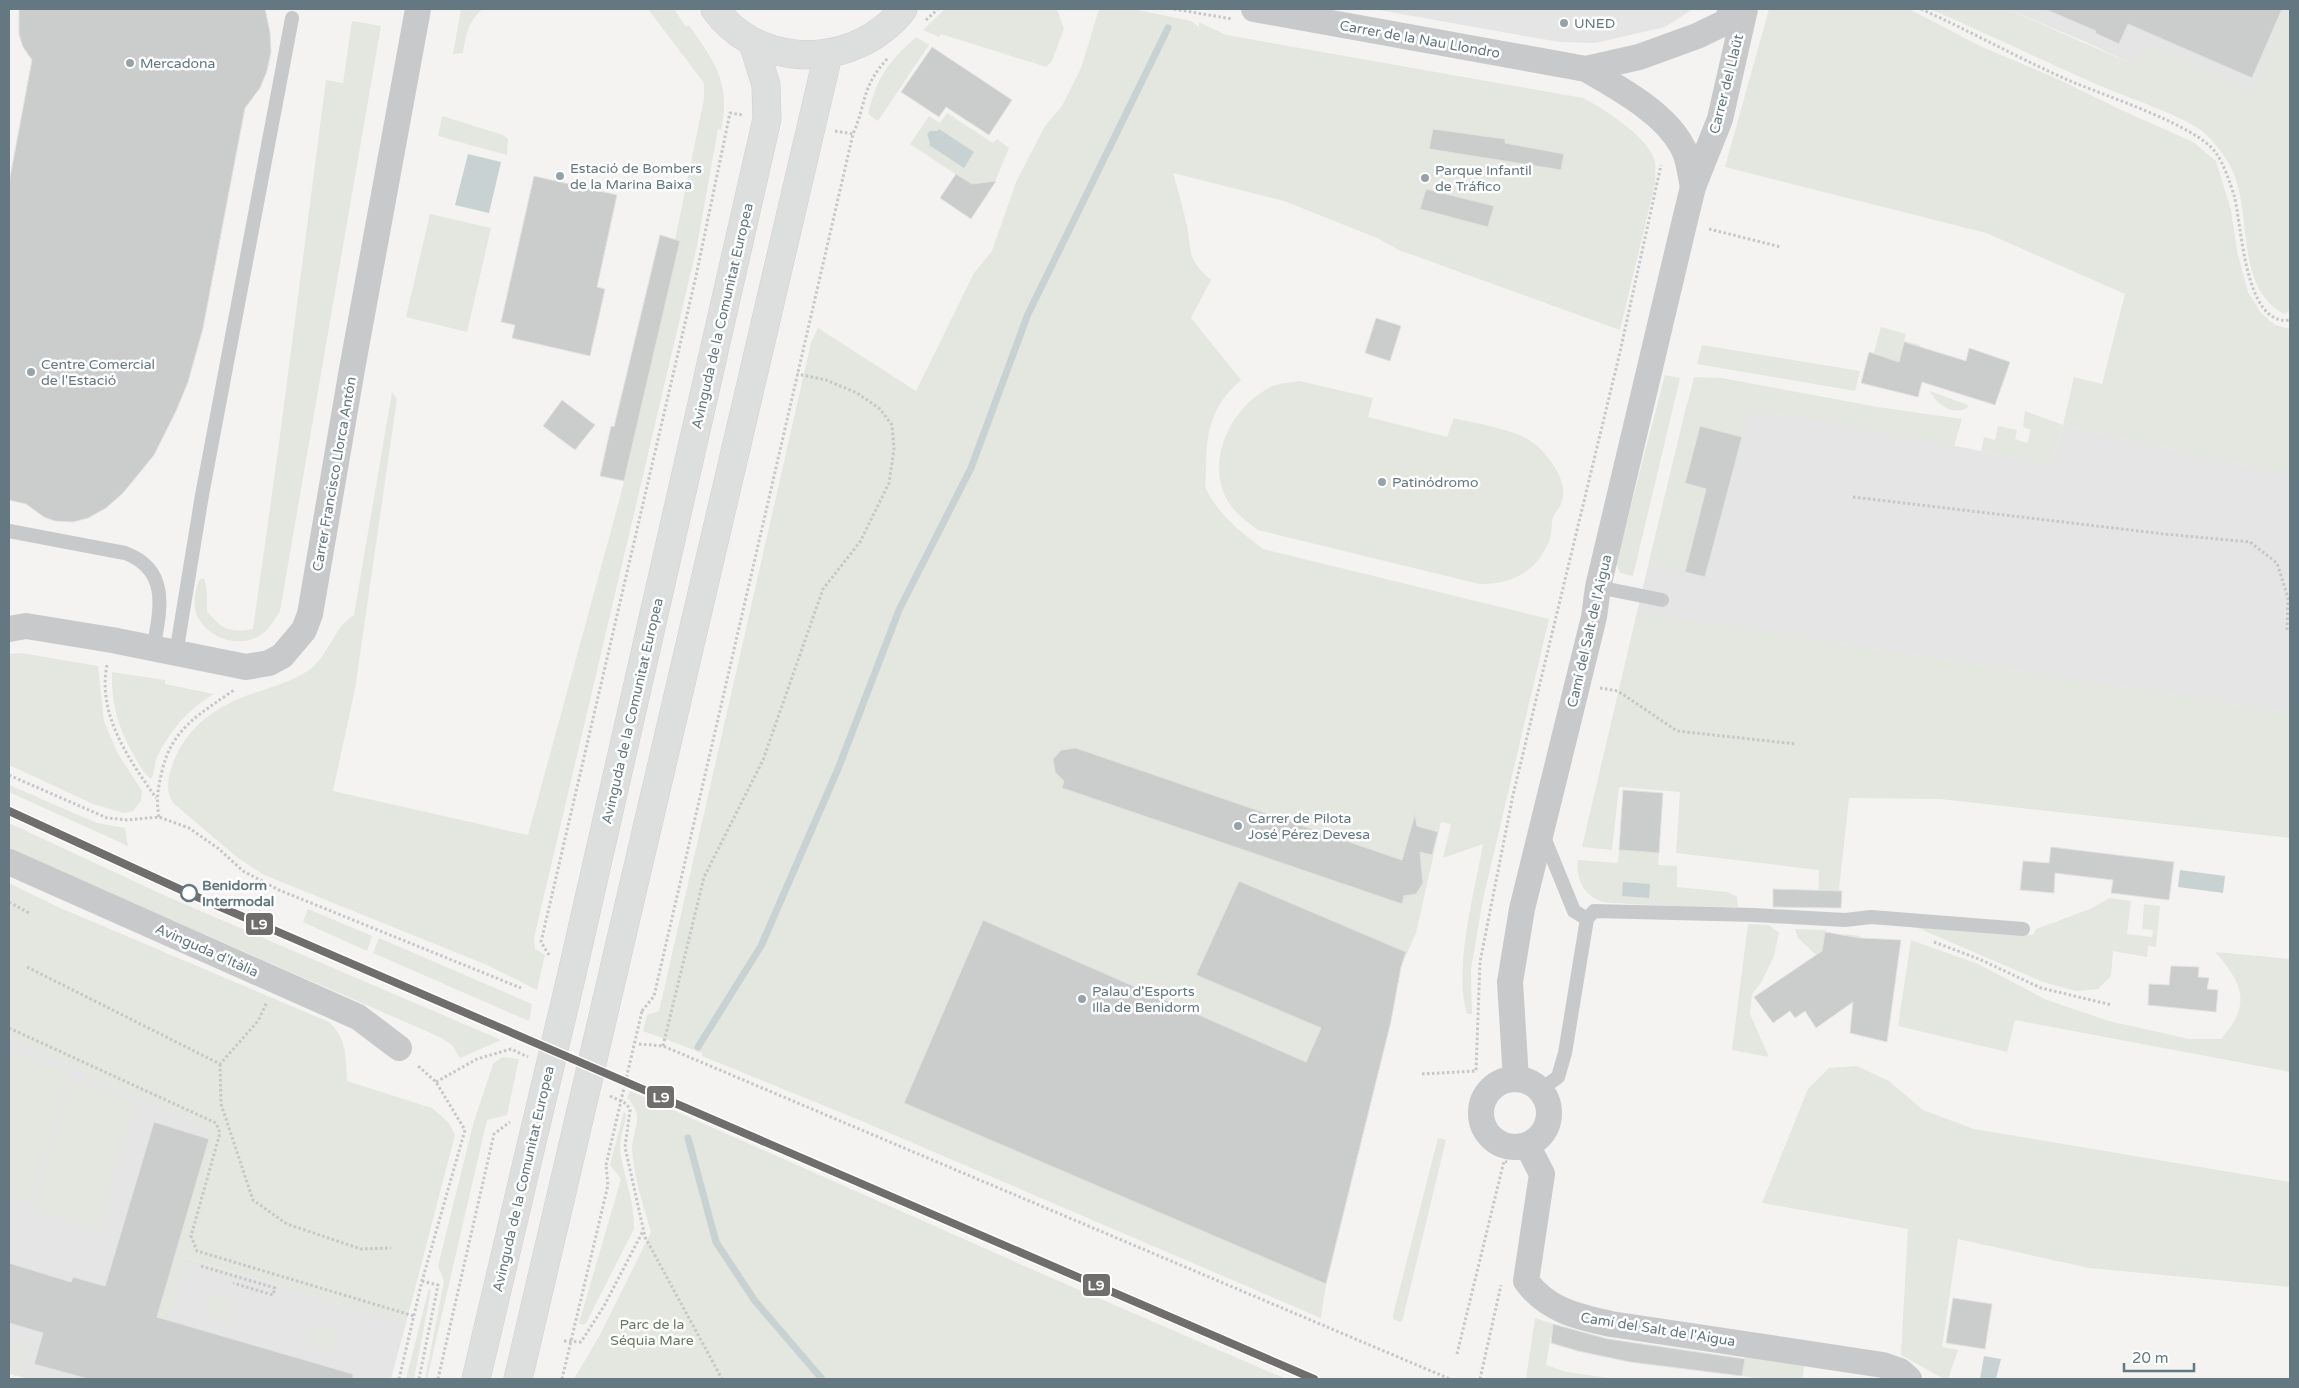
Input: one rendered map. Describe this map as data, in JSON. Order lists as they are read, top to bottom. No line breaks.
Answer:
{"streets":{"main road":["Avinguda de la Comunitat Europea"],"street":["Carrer de la Nau Llondro","Carrer del Llaüt","Carrer Francisco Llorca Antón","Camí del Salt de l'Aigua","Avinguda d'Itàlia"]},"crossings":[["Carrer de la Nau Llondro","Carrer del Llaüt"],["Carrer de la Nau Llondro","Camí del Salt de l'Aigua"],["Carrer del Llaüt","Camí del Salt de l'Aigua"]],"parks":["Parc de la Séquia Mare"],"places":["UNED","Mercadona","Estació de Bombers de la Marina Baixa","Parque Infantil de Tráfico","Centre Comercial de l'Estació","Patinódromo","Carrer de Pilota José Pérez Devesa","Benidorm Intermodal","Palau d'Esports Illa de Benidorm"],"lines":["transit line L9"],"scale_bar":"20 m"}
